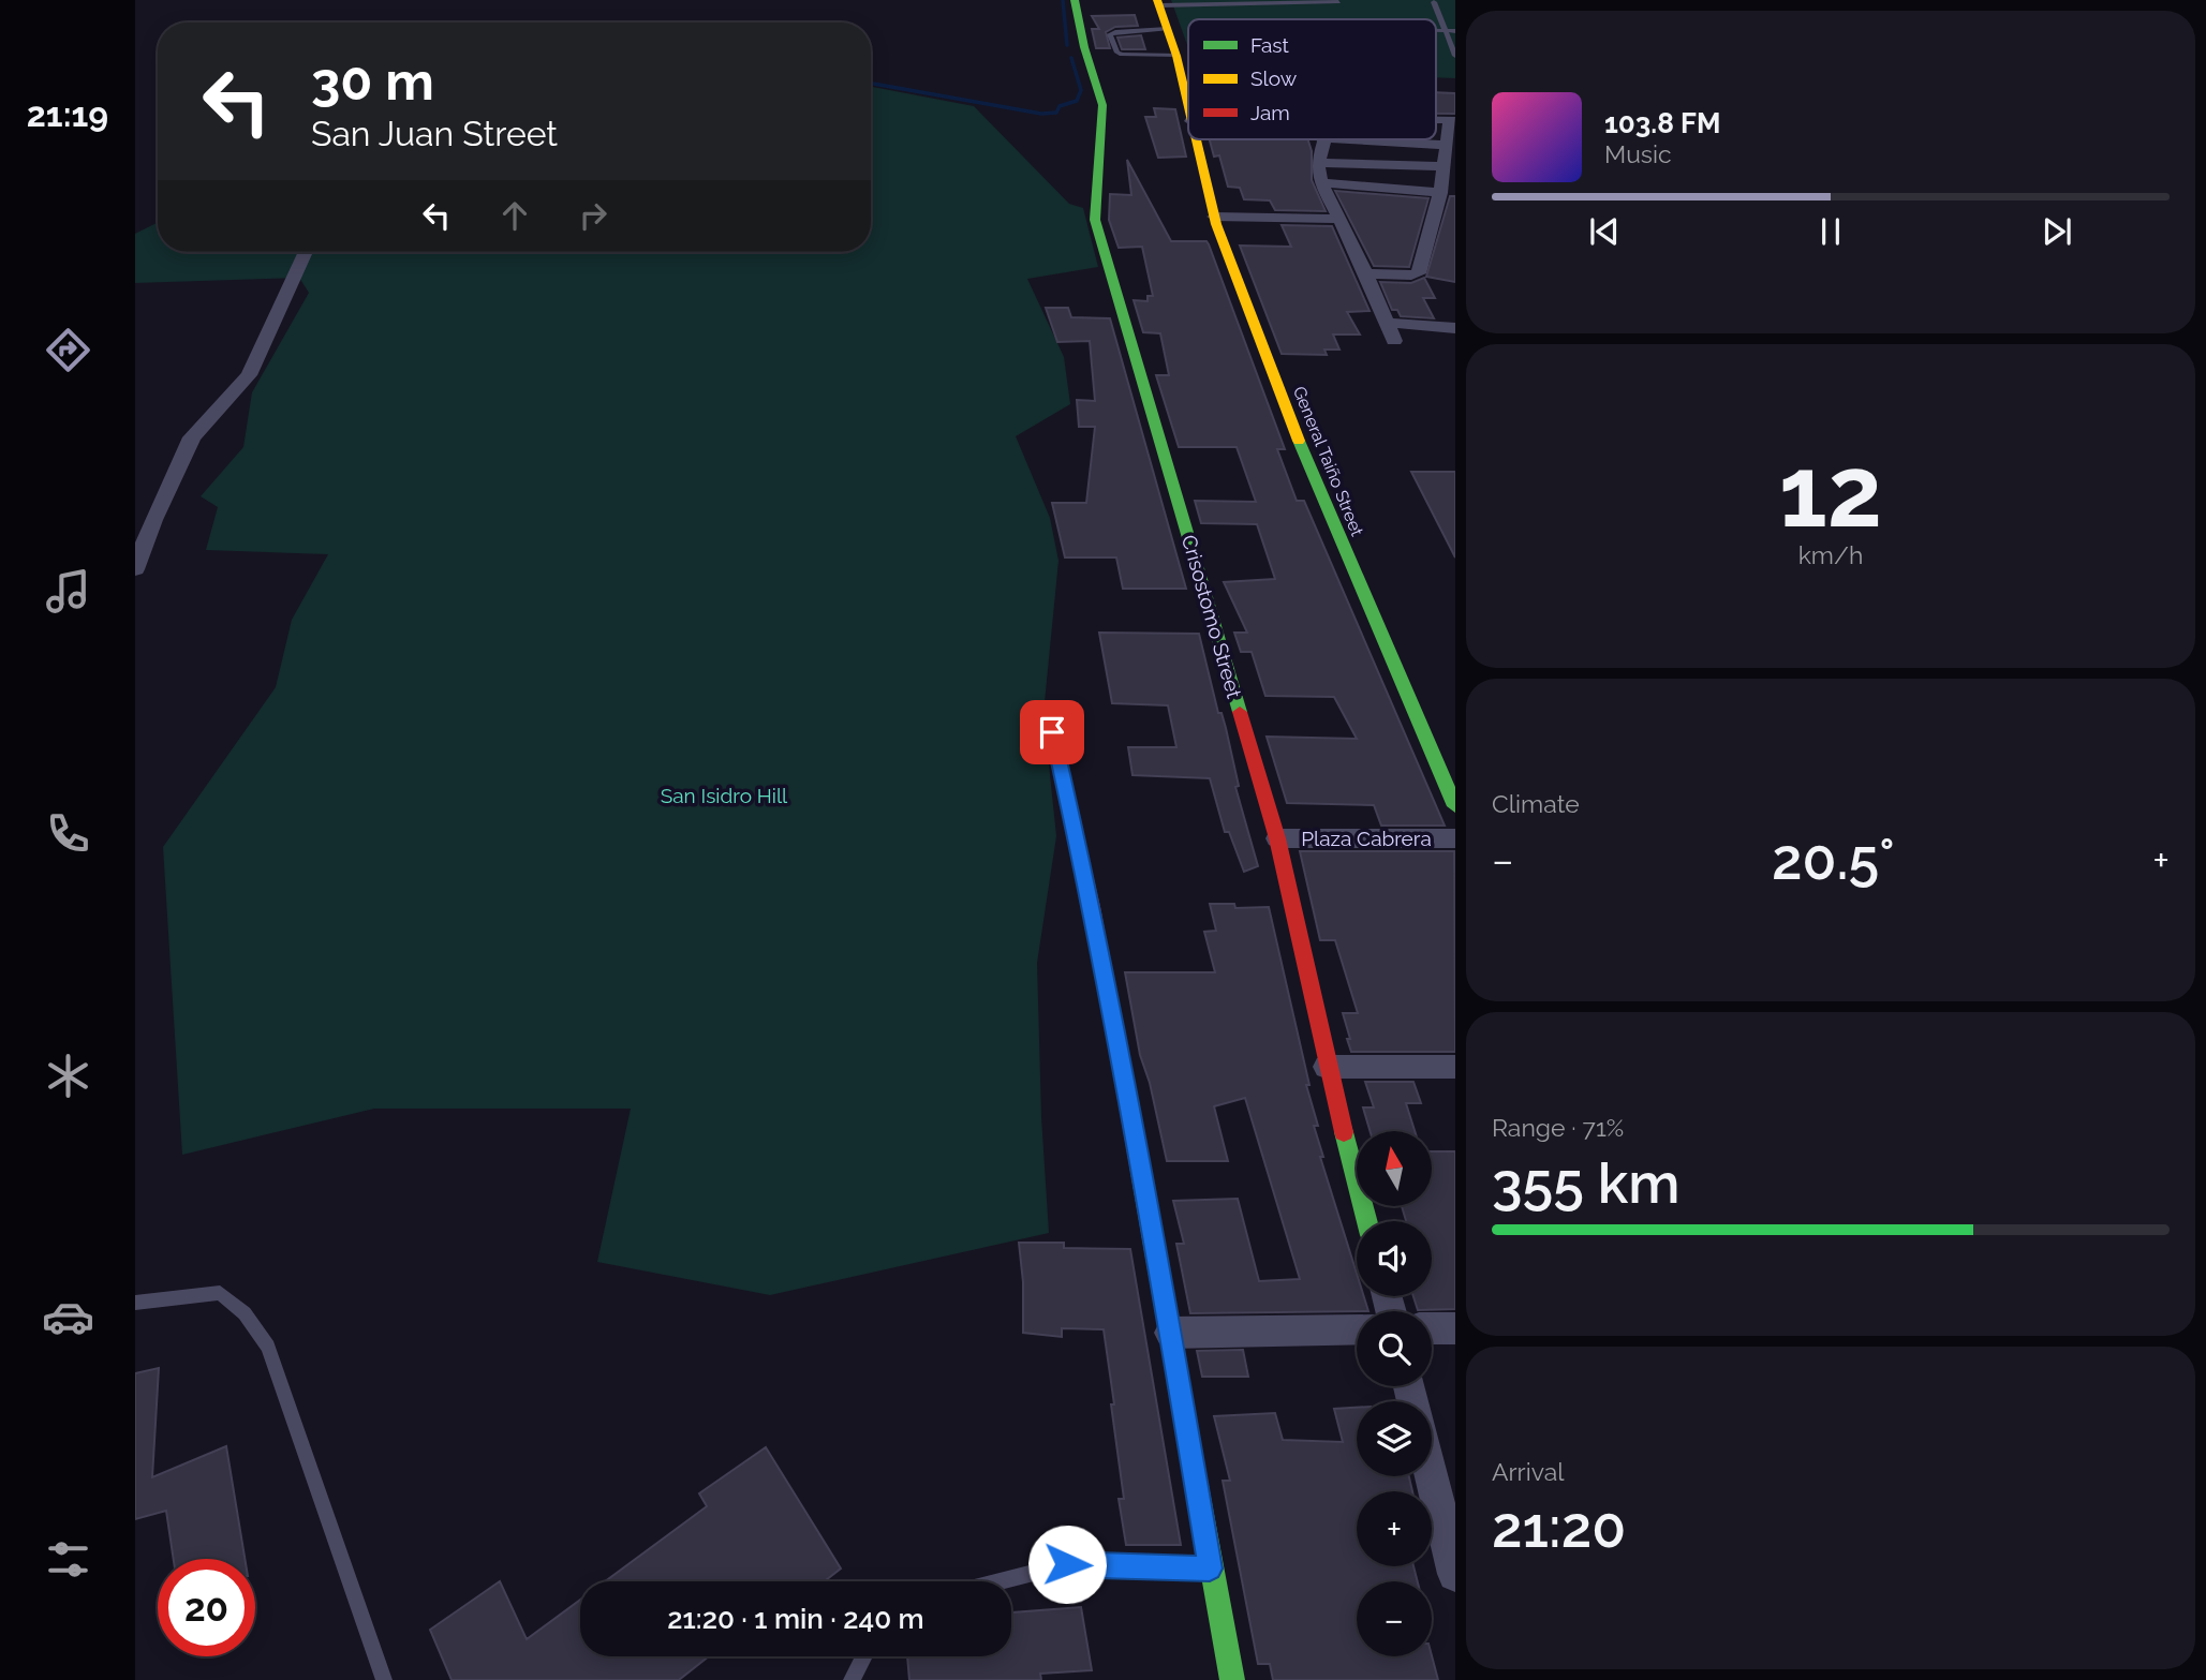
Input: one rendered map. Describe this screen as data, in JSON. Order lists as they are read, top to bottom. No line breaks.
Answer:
{"streets":{"street":["General Taiño Street","Crisostomo Street","Plaza Cabrera"]},"crossings":[["Crisostomo Street","Plaza Cabrera"]],"parks":["San Isidro Hill"],"legend":["Fast","Slow","Jam"],"north":"top","page":{"tabs":"21:19","turn":["30 m","San Juan Street"],"song":["103.8 FM","Music"],"tile":[["12","km/h"],"Climate",["Range · 71%","355 km"],["Arrival","21:20"]],"heat":["−","20.5°","+"],"map_buttons":["+","−"],"limit":"20","trip":"21:20 · 1 min · 240 m"}}
